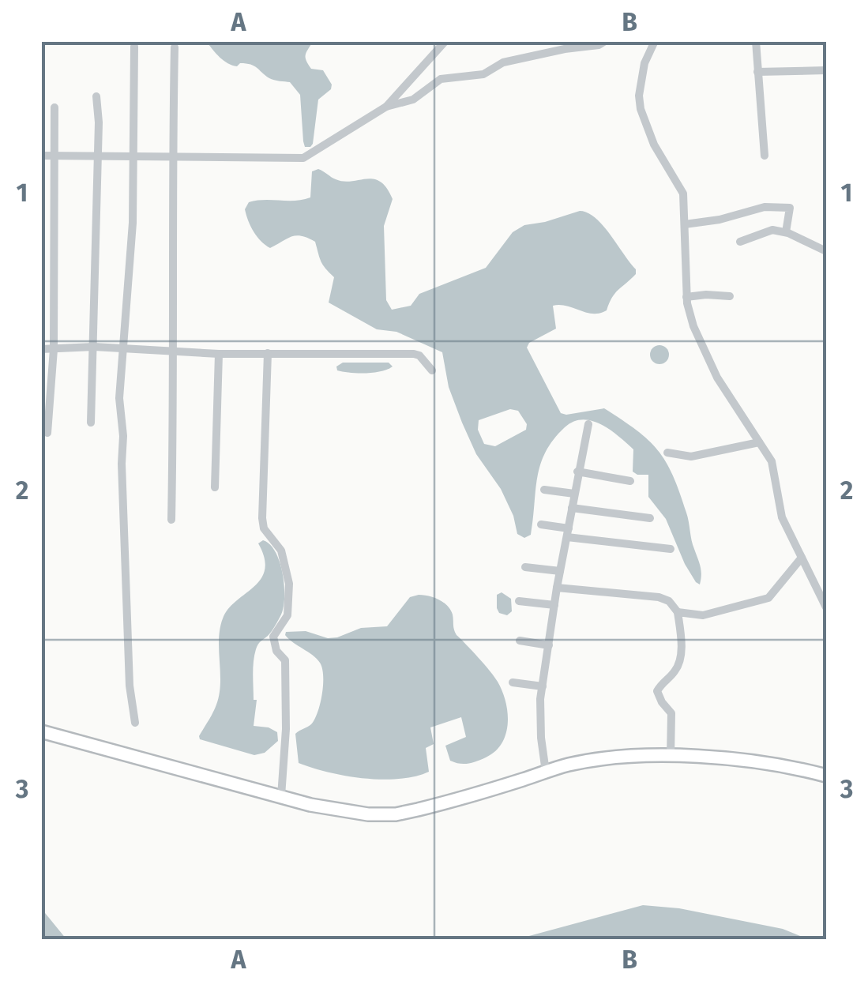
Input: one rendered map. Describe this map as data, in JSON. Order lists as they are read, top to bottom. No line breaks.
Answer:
{"grid":{"columns":["A","B"],"rows":["1","2","3"]}}
